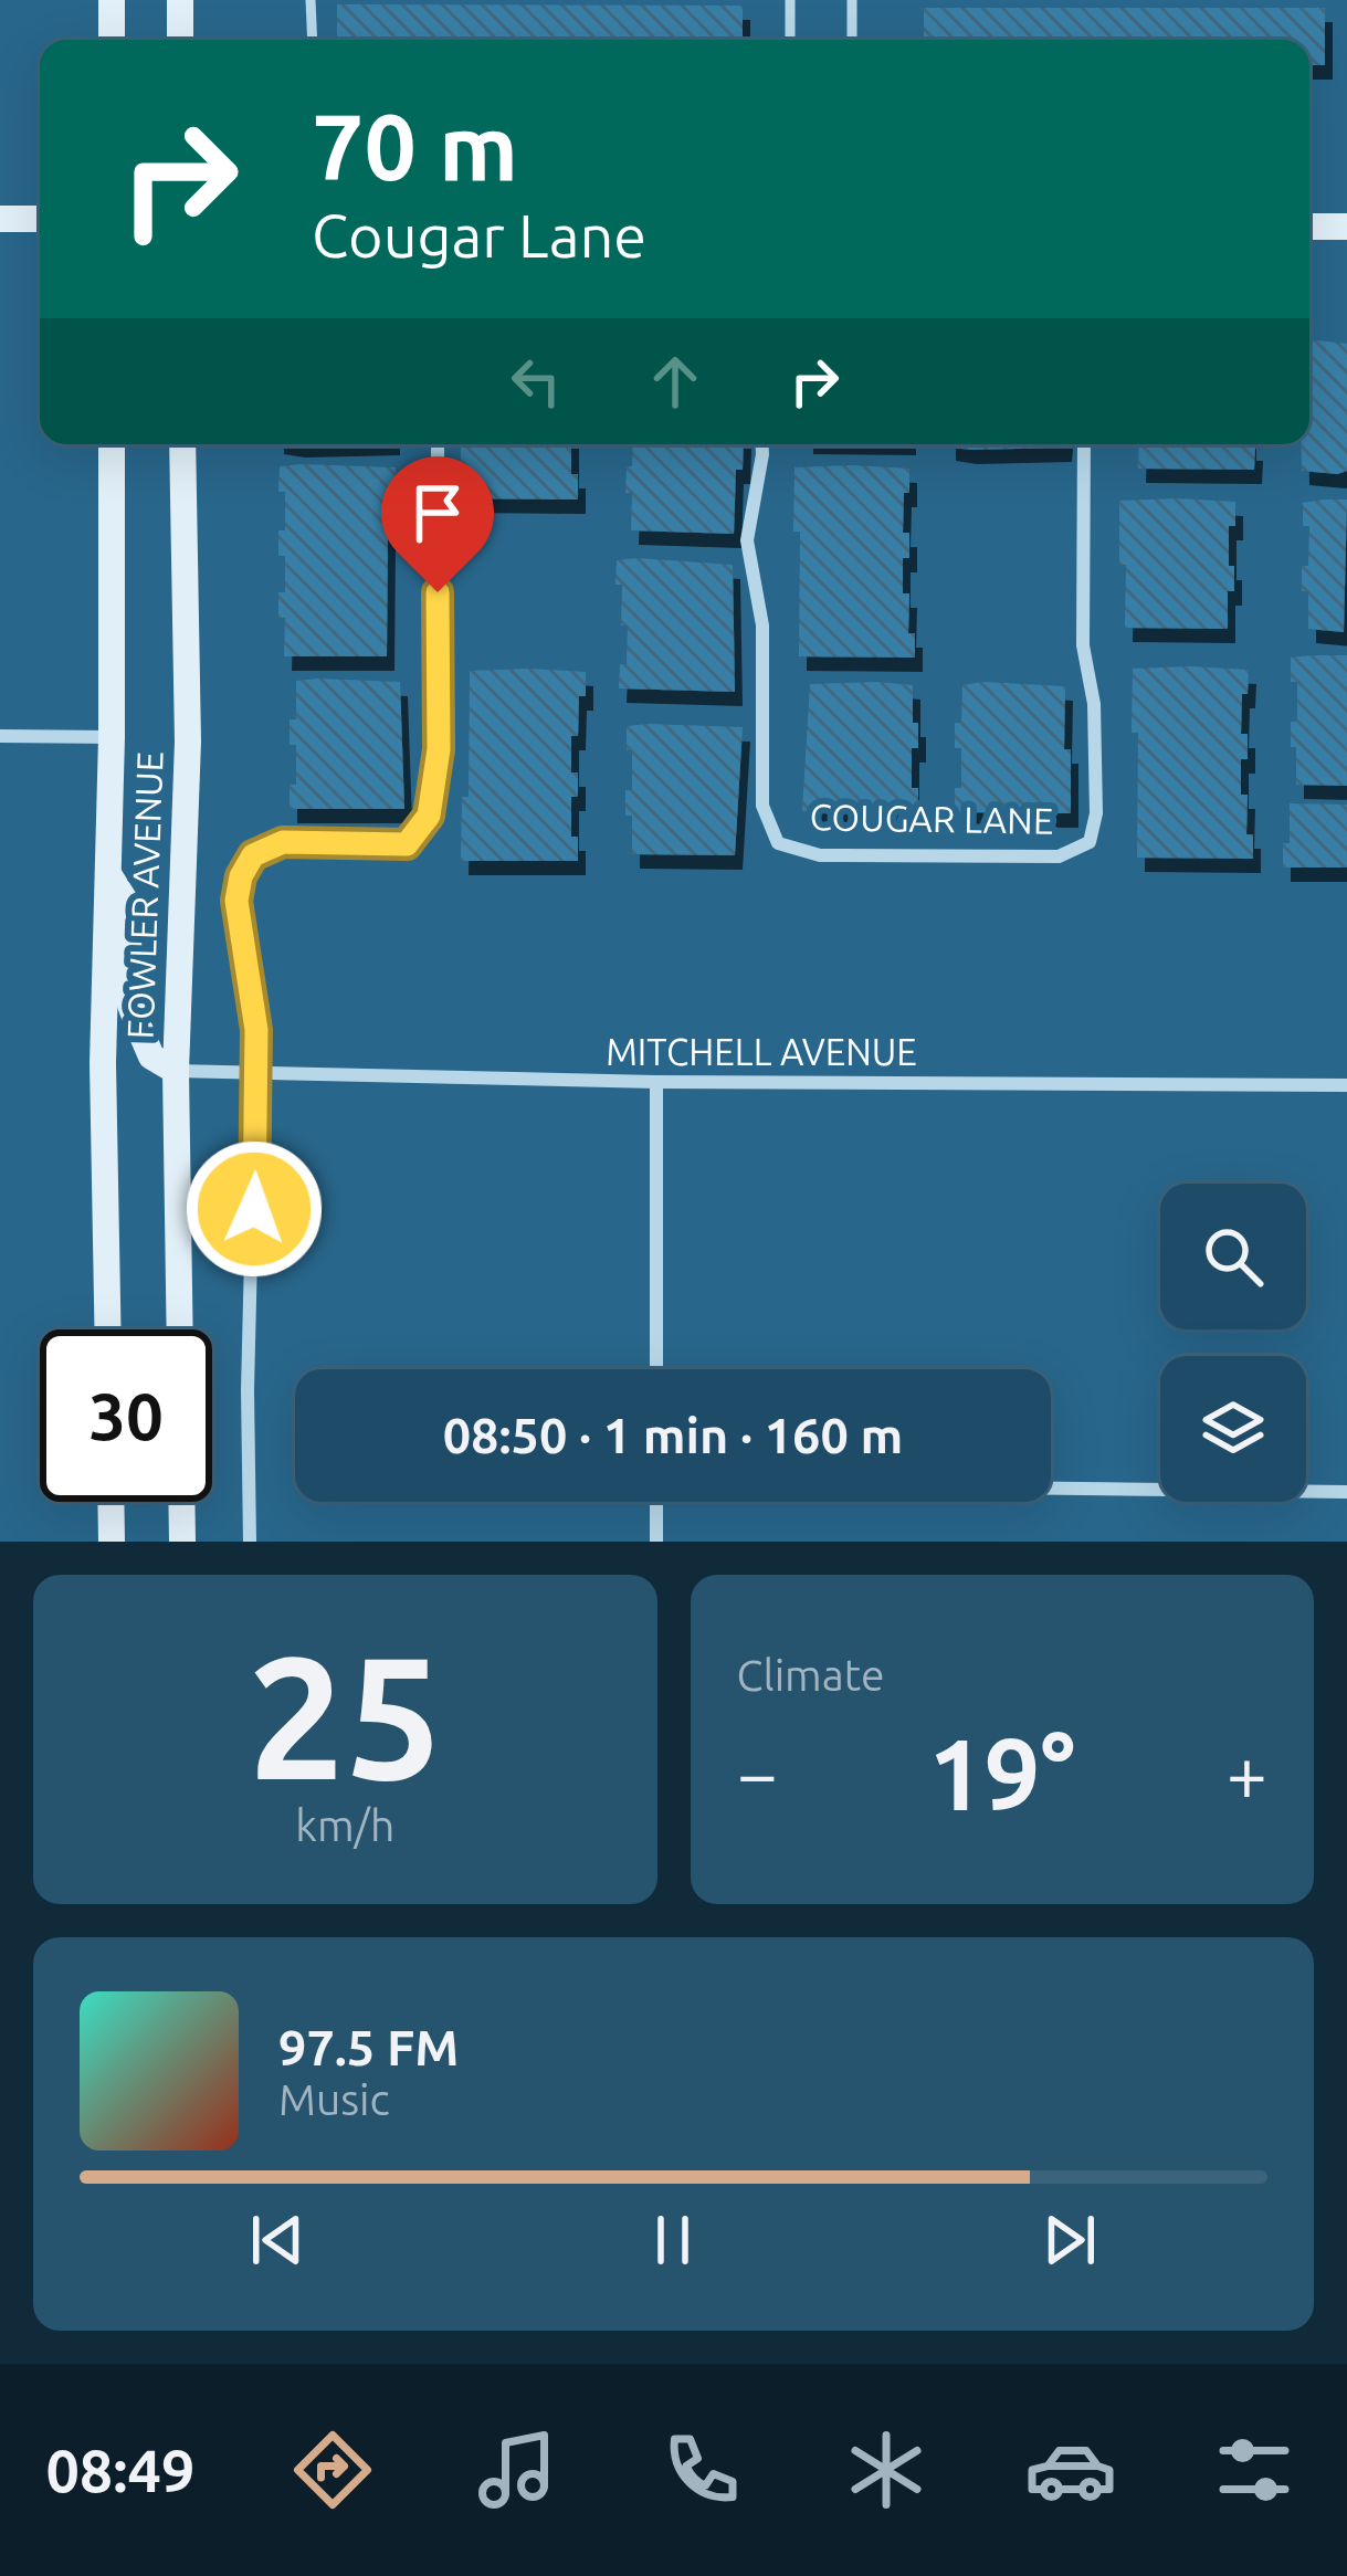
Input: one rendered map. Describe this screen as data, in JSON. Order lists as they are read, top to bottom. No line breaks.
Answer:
{"streets":{"main road":["FOWLER AVENUE"],"street":["COUGAR LANE","MITCHELL AVENUE"]},"crossings":[["FOWLER AVENUE","MITCHELL AVENUE"]],"page":{"turn":["70 m","Cougar Lane"],"limit":"30","trip":"08:50 · 1 min · 160 m","tile":[["25","km/h"],"Climate"],"heat":["−","19°","+"],"song":["97.5 FM","Music"],"tabs":"08:49"}}
